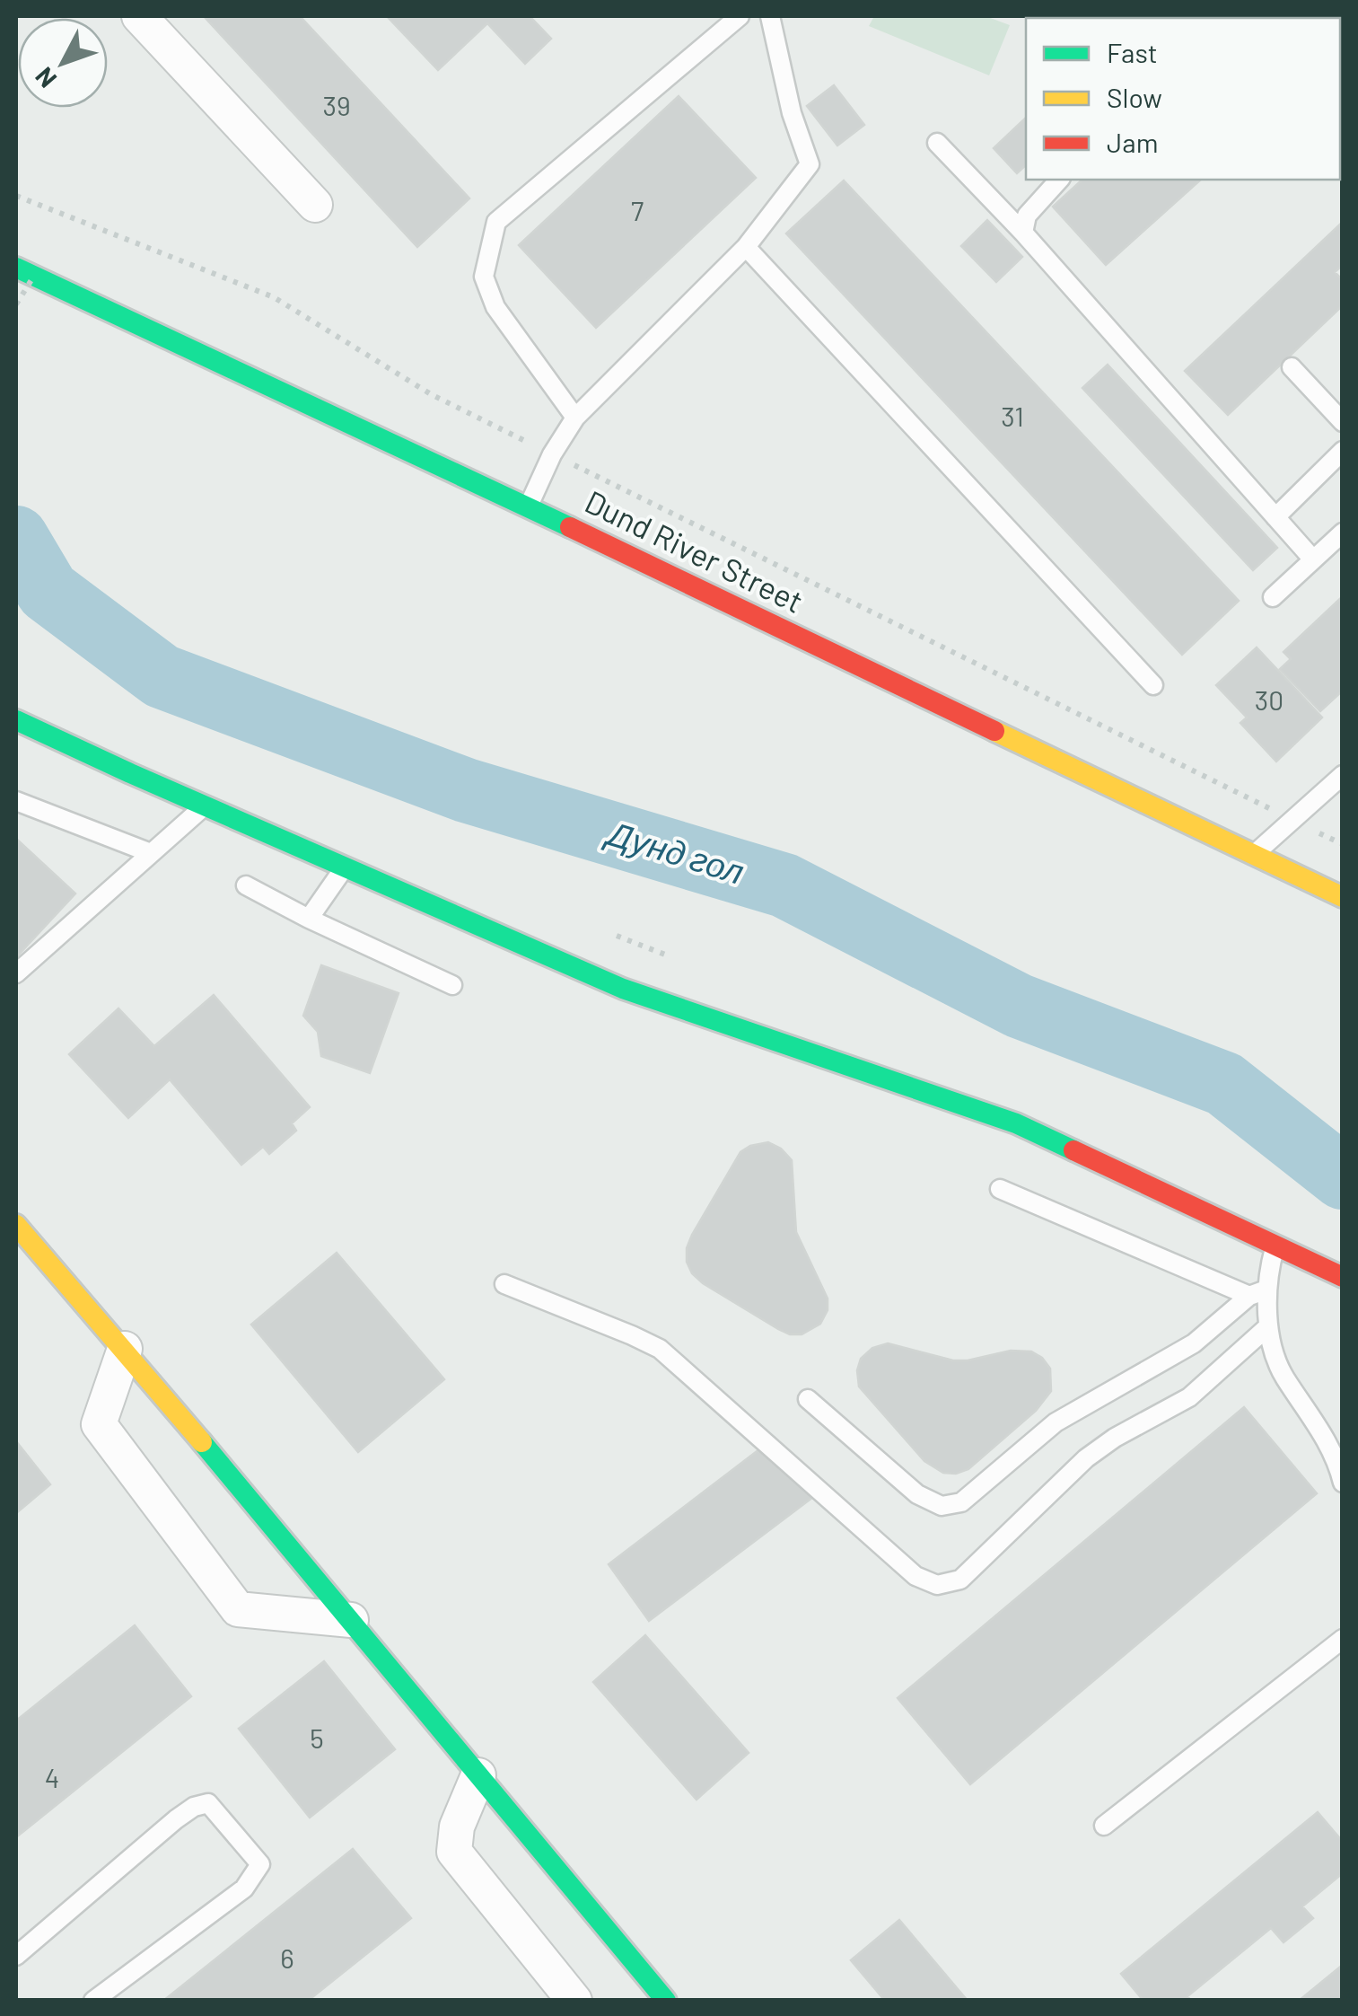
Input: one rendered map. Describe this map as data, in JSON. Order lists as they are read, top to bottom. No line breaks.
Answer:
{"streets":{"street":["Dund River Street"]},"water":["Дунд гол"],"house_numbers":["39","7","31","30","5","4","6"],"legend":["Fast","Slow","Jam"],"north":"bottom left"}
